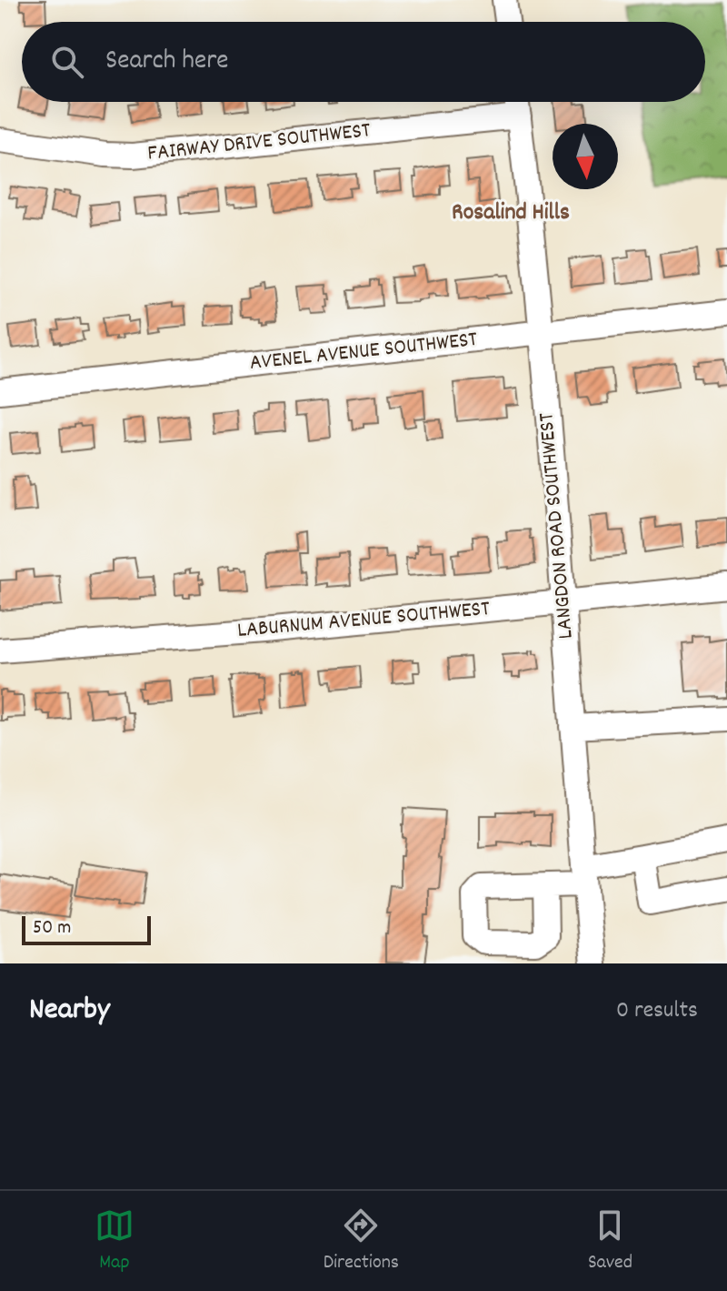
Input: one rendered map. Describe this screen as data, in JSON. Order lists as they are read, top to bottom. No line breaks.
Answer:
{"streets":{"street":["FAIRWAY DRIVE SOUTHWEST","AVENEL AVENUE SOUTHWEST","LANGDON ROAD SOUTHWEST","LABURNUM AVENUE SOUTHWEST"]},"crossings":[["FAIRWAY DRIVE SOUTHWEST","LANGDON ROAD SOUTHWEST"],["AVENEL AVENUE SOUTHWEST","LANGDON ROAD SOUTHWEST"],["LANGDON ROAD SOUTHWEST","LABURNUM AVENUE SOUTHWEST"]],"districts":["Rosalind Hills"],"scale_bar":"50 m","north":"bottom","page":{"search":"Search here","scale":"50 m","heading":["Nearby","0 results"],"nav":["Map","Directions","Saved"]}}
